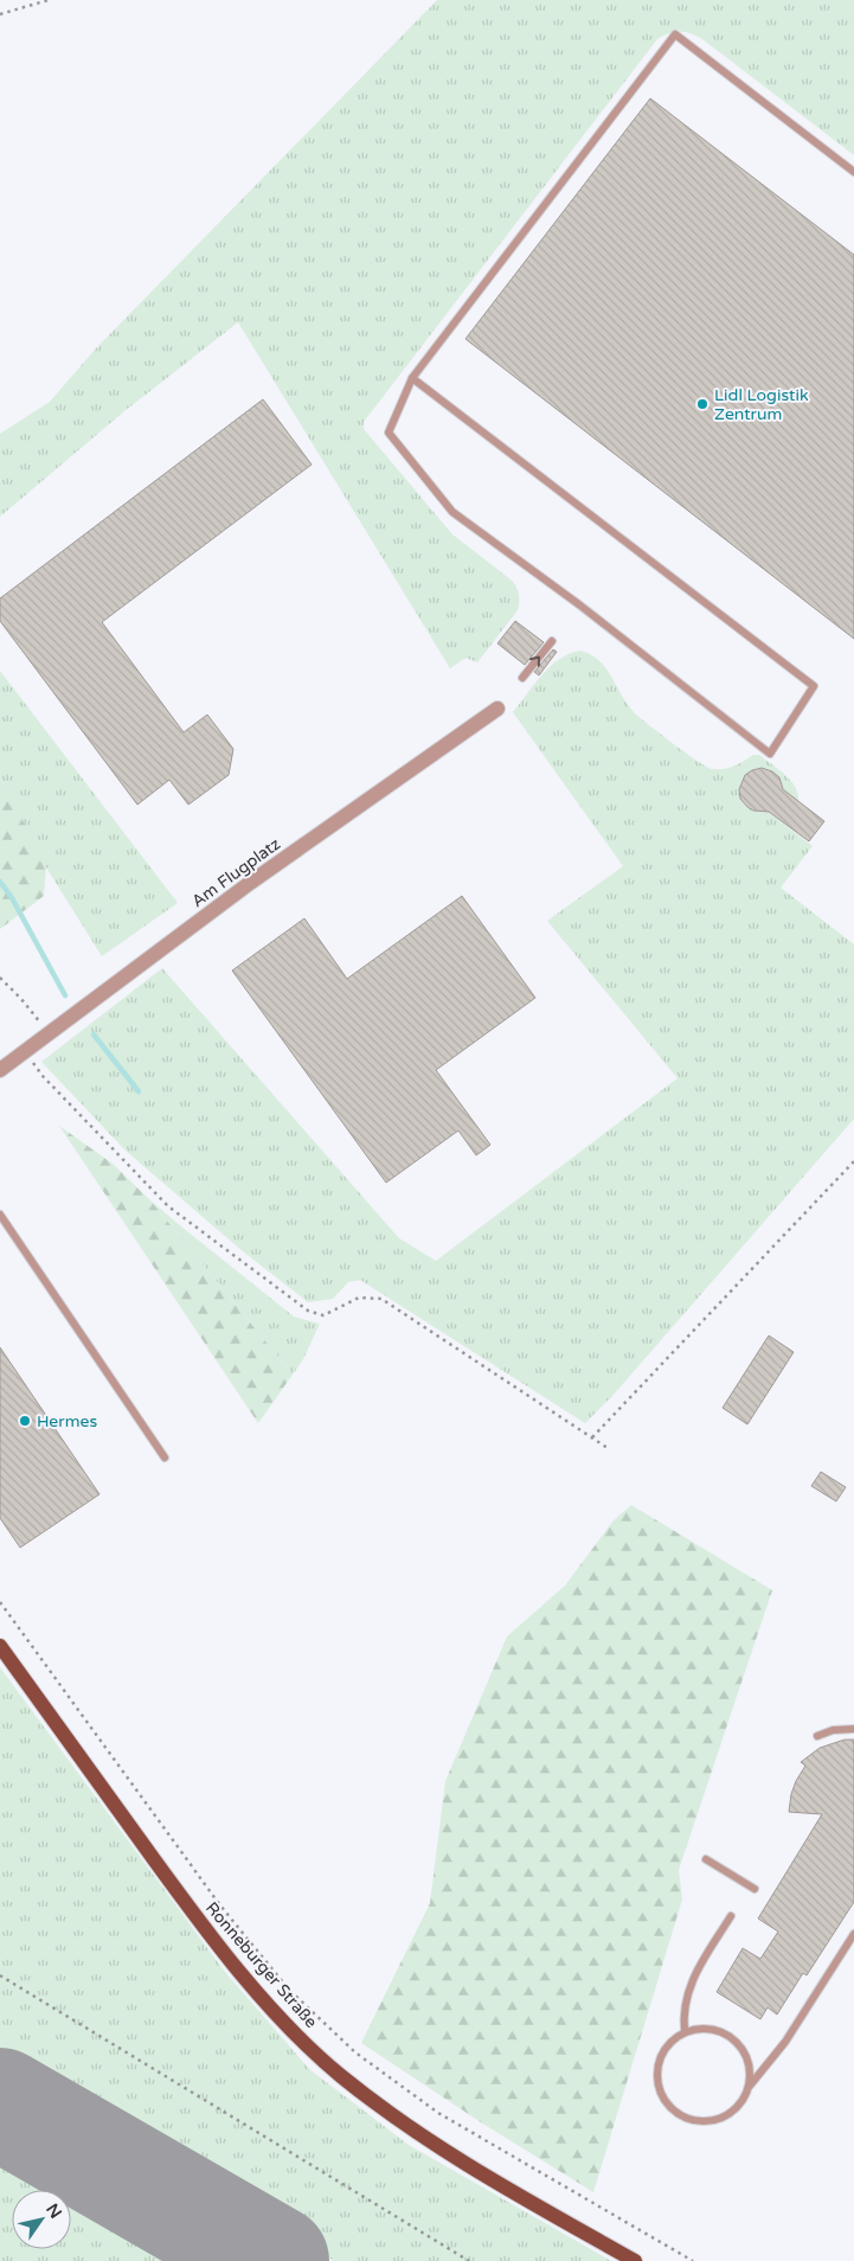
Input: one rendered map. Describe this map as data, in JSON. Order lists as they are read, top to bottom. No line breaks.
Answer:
{"streets":{"main road":["Ronneburger Straße"],"street":["Am Flugplatz"]},"places":["Lidl Logistik Zentrum","Hermes"],"north":"top right"}
